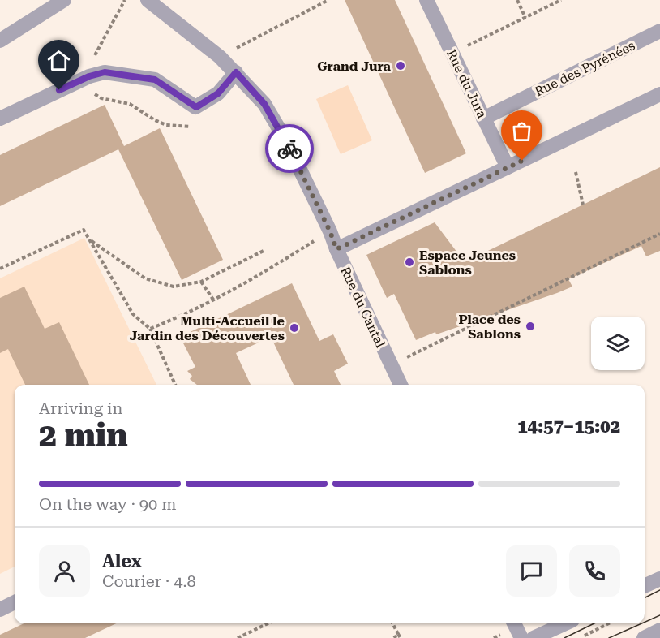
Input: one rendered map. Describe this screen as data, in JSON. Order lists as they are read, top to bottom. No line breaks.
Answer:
{"streets":{"street":["Rue des Pyrénées","Rue du Jura","Rue du Cantal"]},"crossings":[["Rue des Pyrénées","Rue du Jura"]],"places":["Grand Jura","Espace Jeunes Sablons","Place des Sablons","Multi-Accueil le Jardin des Découvertes"],"page":{"heading":["2 min","Arriving in","14:57–15:02"],"panel":["Alex","Courier · 4.8"],"bar":"On the way · 90 m"}}
